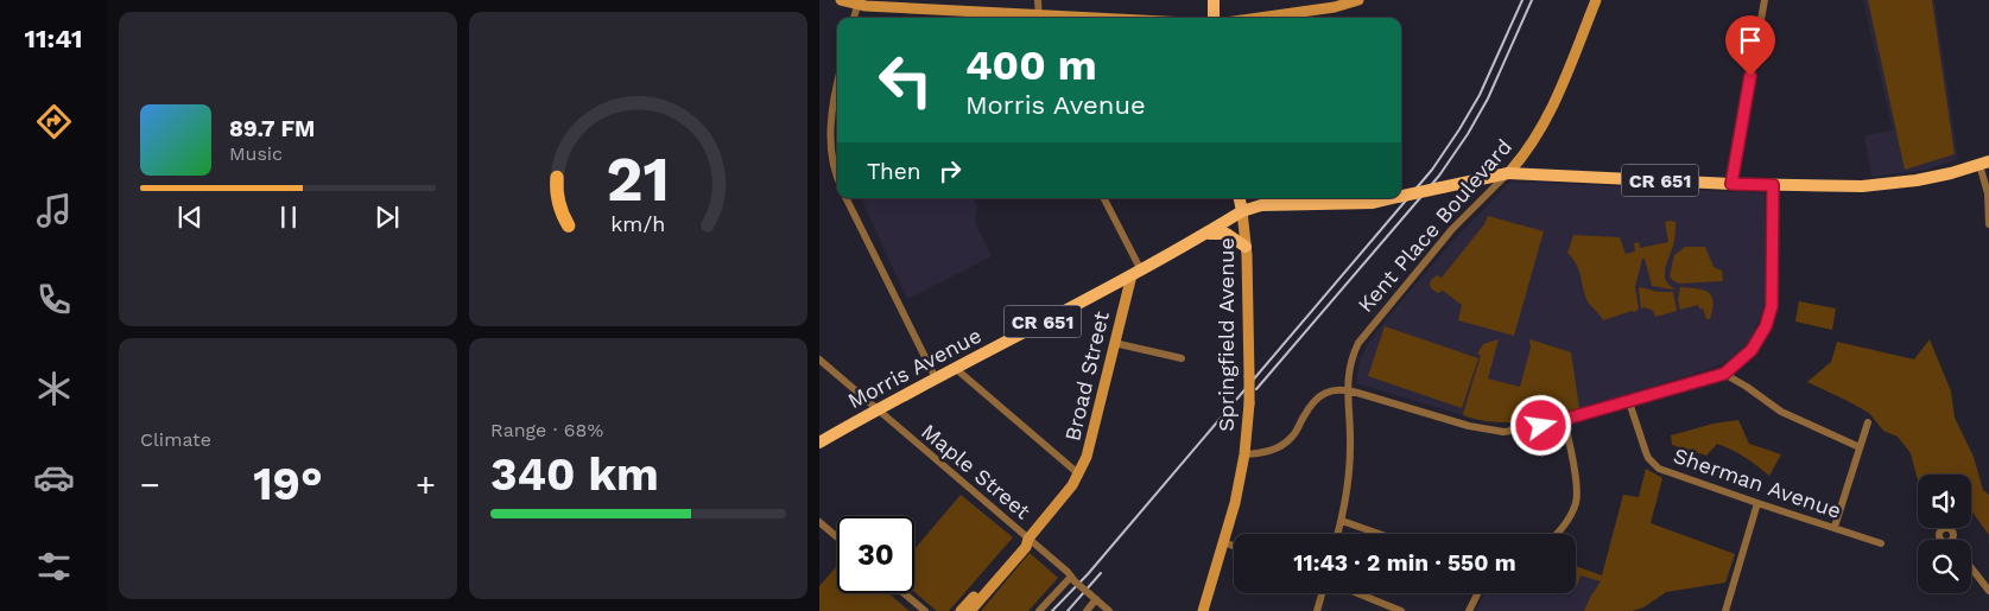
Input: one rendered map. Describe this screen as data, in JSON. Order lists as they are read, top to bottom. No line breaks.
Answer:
{"streets":{"main road":["CR 651","Kent Place Boulevard","Springfield Avenue","Morris Avenue","Broad Street"],"street":["Maple Street","Sherman Avenue"]},"crossings":[["Kent Place Boulevard","Morris Avenue"],["Springfield Avenue","Morris Avenue"],["Morris Avenue","Broad Street"],["Morris Avenue","Maple Street"],["Broad Street","Maple Street"]],"page":{"tabs":"11:41","turn":["400 m","Morris Avenue"],"song":["89.7 FM","Music"],"then":"Then","tile":["Climate",["Range · 68%","340 km"]],"heat":["−","19°","+"],"limit":"30","trip":"11:43 · 2 min · 550 m","gauge":["21","km/h"]}}
